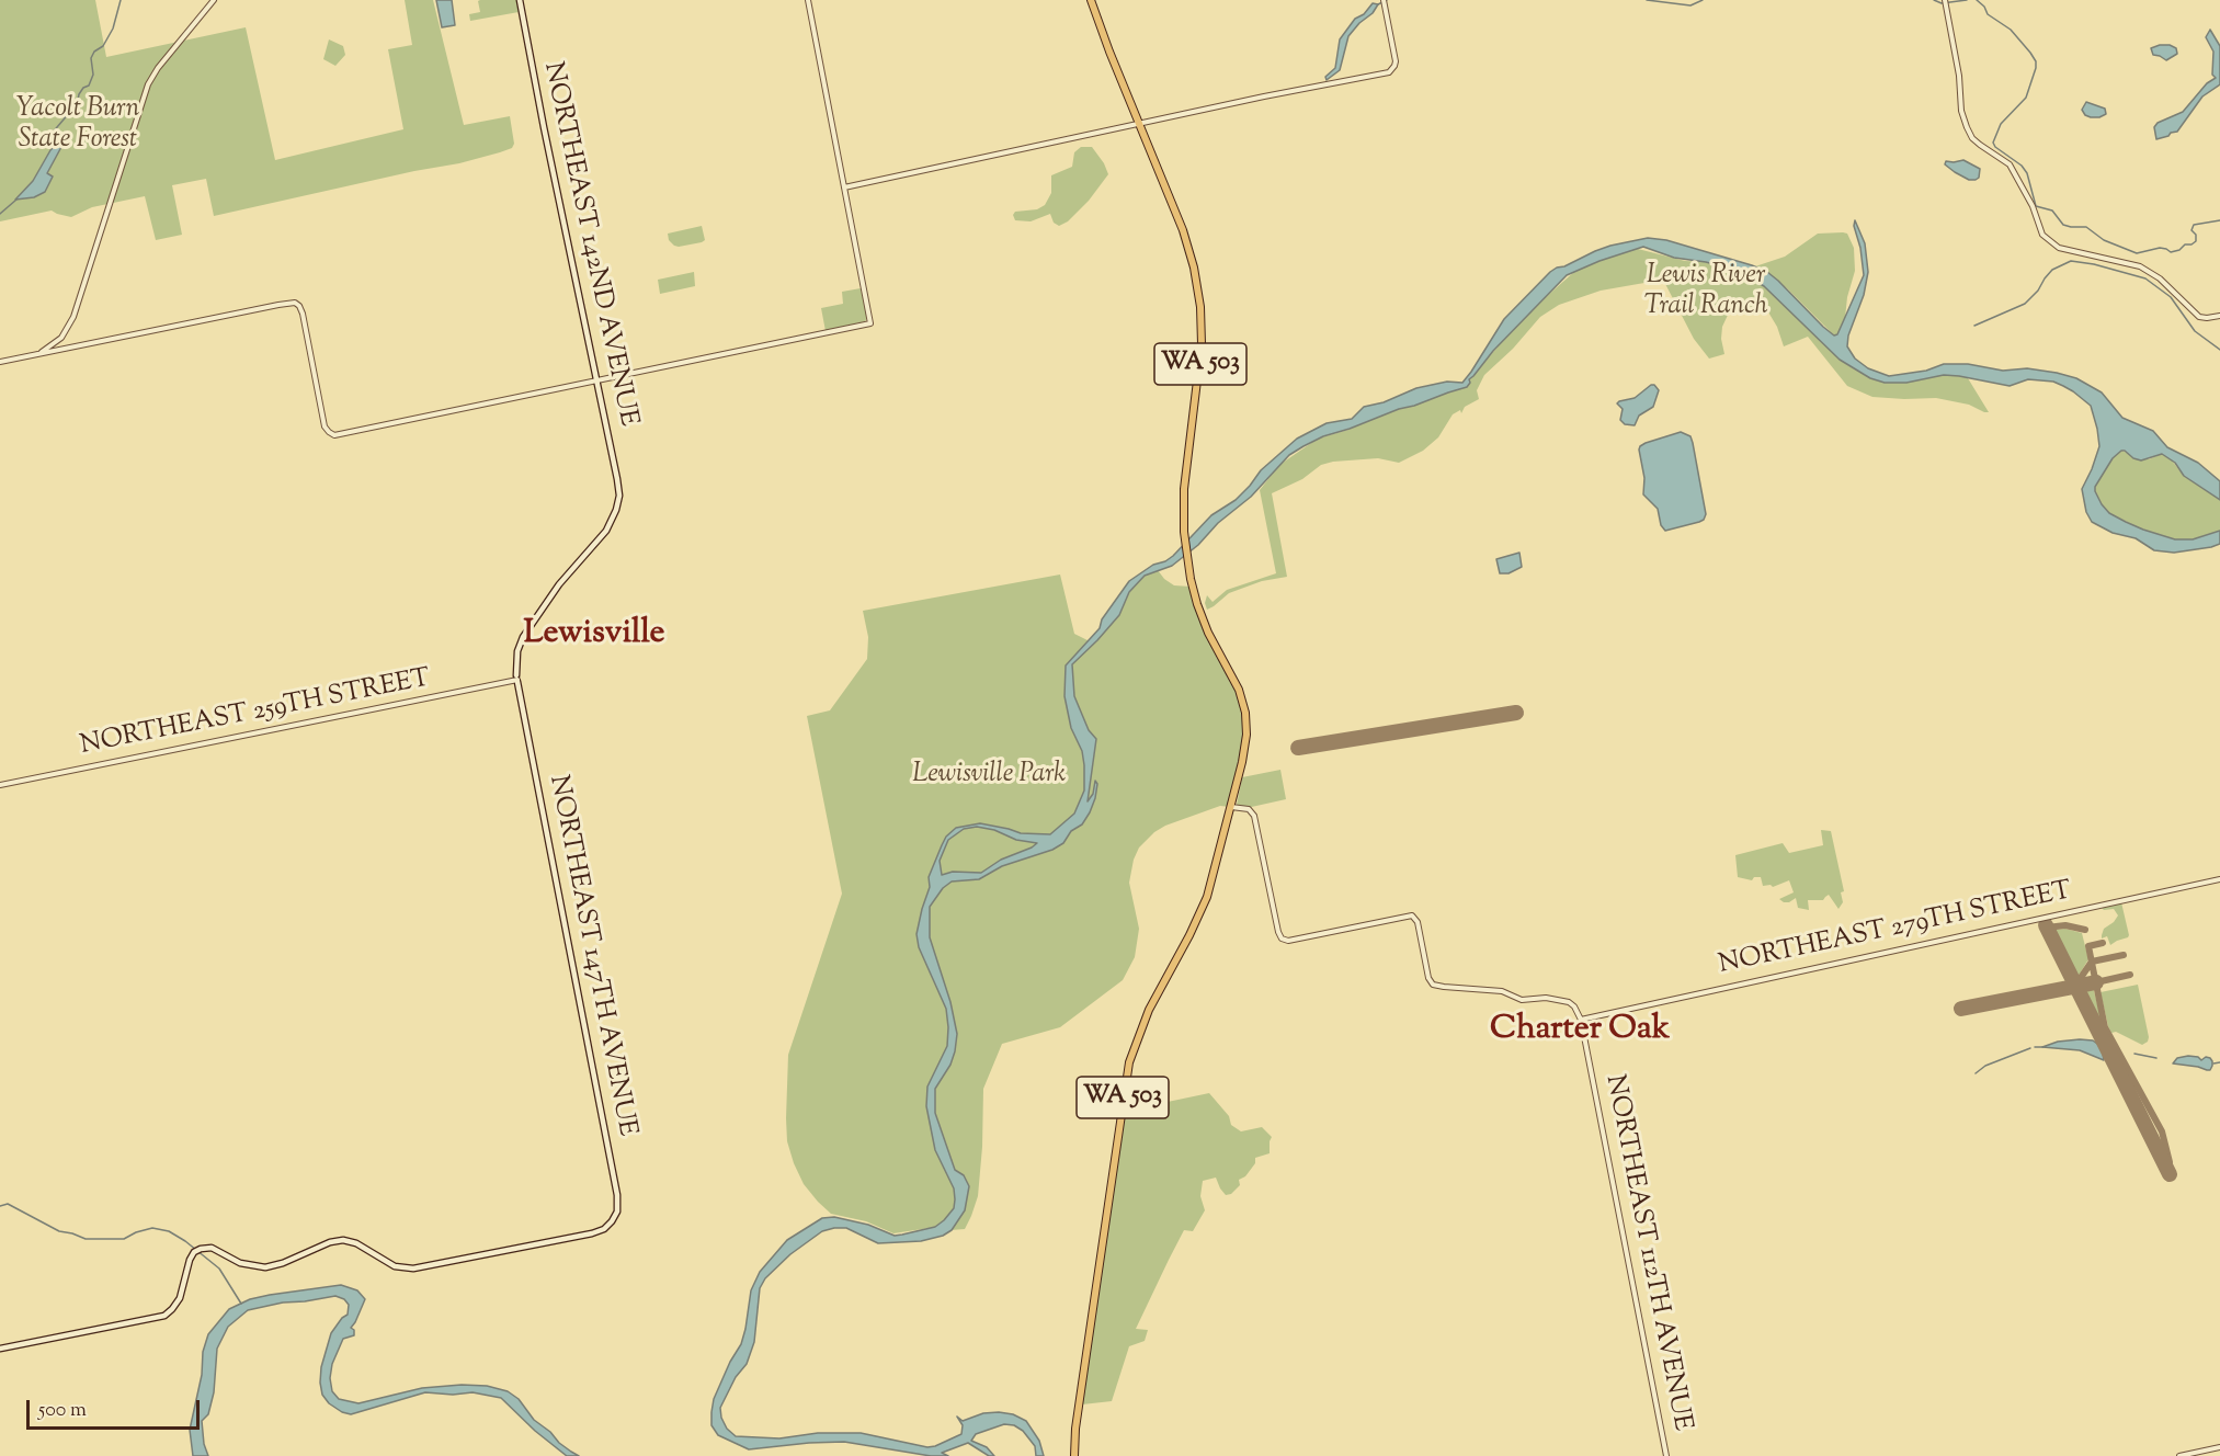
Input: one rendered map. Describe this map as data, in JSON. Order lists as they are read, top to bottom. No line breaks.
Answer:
{"streets":{"main road":["NORTHEAST 142ND AVENUE","WA 503","NORTHEAST 147TH AVENUE"],"street":["NORTHEAST 259TH STREET","NORTHEAST 279TH STREET","NORTHEAST 112TH AVENUE"]},"crossings":[["NORTHEAST 142ND AVENUE","NORTHEAST 147TH AVENUE"],["NORTHEAST 259TH STREET","NORTHEAST 147TH AVENUE"],["NORTHEAST 279TH STREET","NORTHEAST 112TH AVENUE"]],"districts":["Lewisville","Charter Oak"],"parks":["Yacolt Burn State Forest","Lewis River Trail Ranch","Lewisville Park"],"scale_bar":"500 m"}
